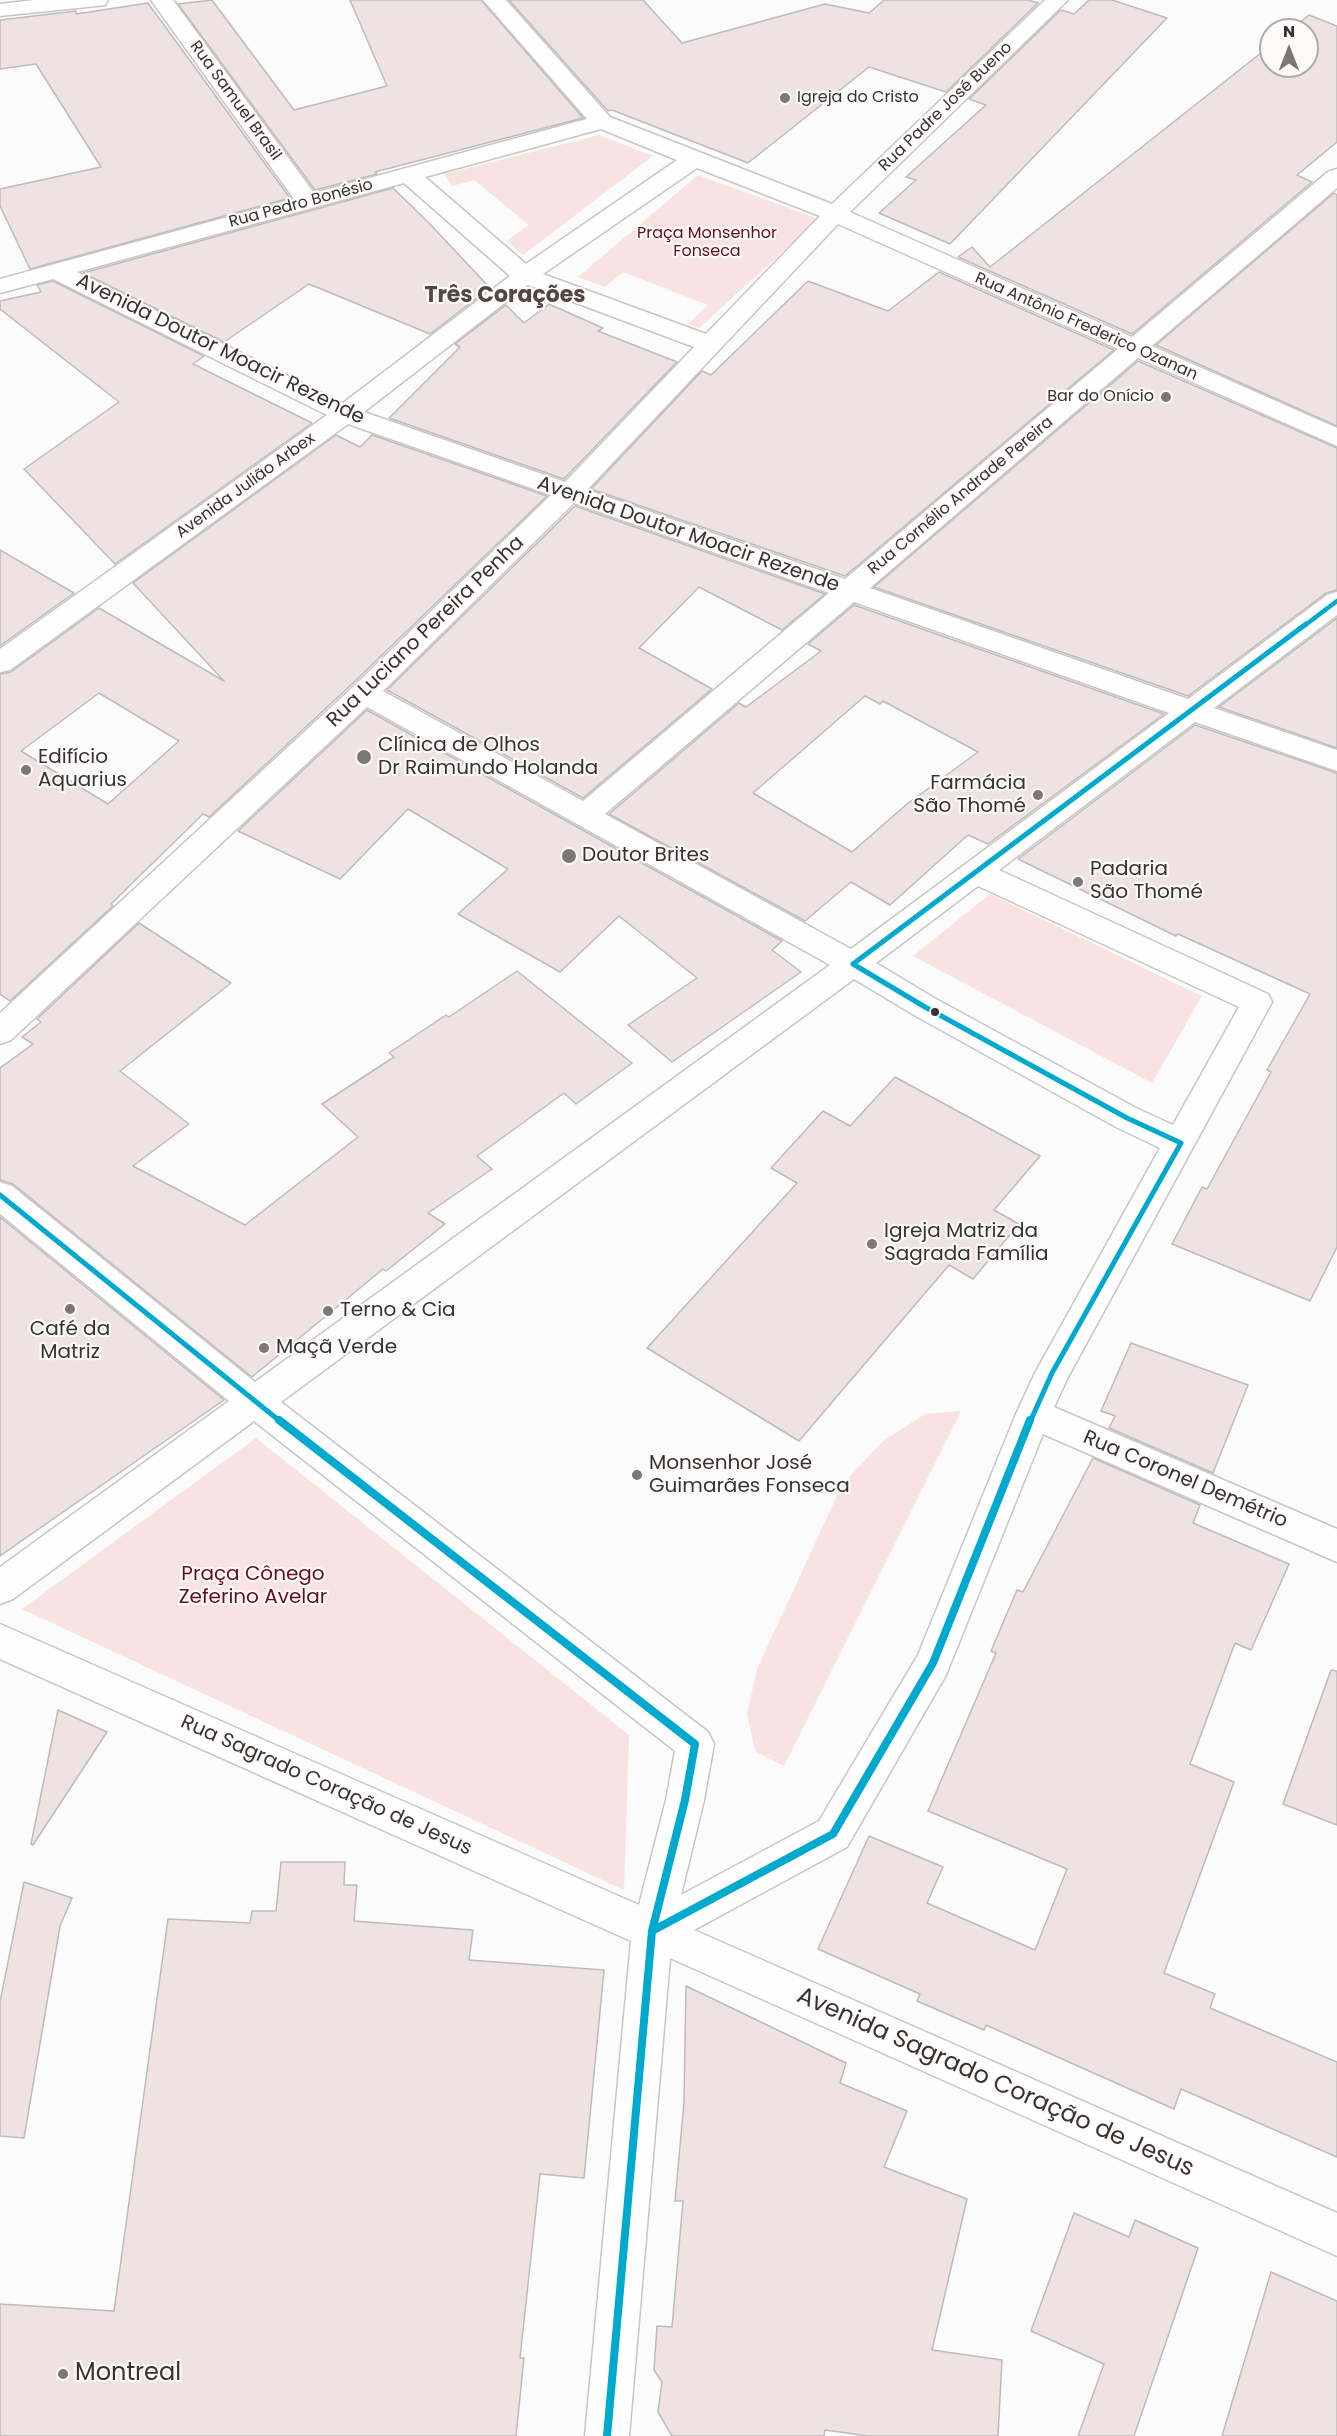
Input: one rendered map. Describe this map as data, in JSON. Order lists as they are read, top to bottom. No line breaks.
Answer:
{"streets":{"street":["Rua Samuel Brasil","Rua Padre José Bueno","Rua Pedro Bonésio","Rua Antônio Frederico Ozanan","Avenida Doutor Moacir Rezende","Avenida Julião Arbex","Rua Cornélio Andrade Pereira","Rua Luciano Pereira Penha","Rua Coronel Demétrio","Rua Sagrado Coração de Jesus","Avenida Sagrado Coração de Jesus"]},"crossings":[["Rua Samuel Brasil","Rua Pedro Bonésio"],["Rua Padre José Bueno","Rua Antônio Frederico Ozanan"],["Rua Padre José Bueno","Rua Luciano Pereira Penha"],["Rua Pedro Bonésio","Rua Antônio Frederico Ozanan"],["Rua Pedro Bonésio","Avenida Doutor Moacir Rezende"],["Rua Antônio Frederico Ozanan","Avenida Julião Arbex"],["Rua Antônio Frederico Ozanan","Rua Cornélio Andrade Pereira"],["Rua Antônio Frederico Ozanan","Rua Luciano Pereira Penha"],["Avenida Doutor Moacir Rezende","Avenida Julião Arbex"],["Avenida Doutor Moacir Rezende","Rua Cornélio Andrade Pereira"],["Avenida Doutor Moacir Rezende","Rua Luciano Pereira Penha"],["Rua Sagrado Coração de Jesus","Avenida Sagrado Coração de Jesus"]],"districts":["Três Corações"],"parks":["Praça Monsenhor Fonseca","Praça Cônego Zeferino Avelar"],"places":["Igreja do Cristo","Bar do Onício","Clínica de Olhos Dr Raimundo Holanda","Edifício Aquarius","Farmácia São Thomé","Doutor Brites","Padaria São Thomé","Igreja Matriz da Sagrada Família","Café da Matriz","Terno & Cia","Maçã Verde","Monsenhor José Guimarães Fonseca","Montreal"],"north":"top"}
